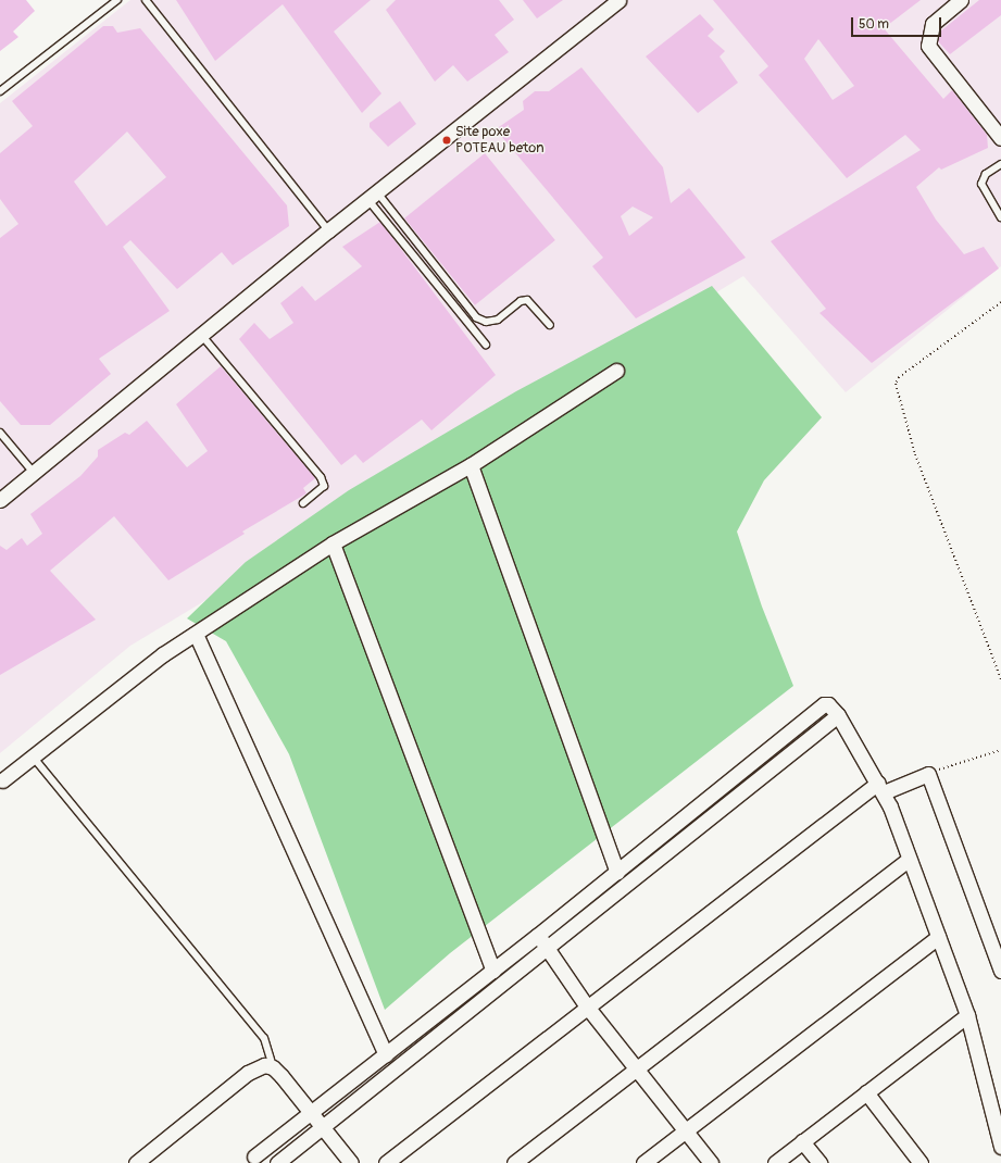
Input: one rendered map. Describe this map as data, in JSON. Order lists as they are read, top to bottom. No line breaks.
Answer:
{"places":["Site poxe POTEAU beton"],"scale_bar":"50 m"}
